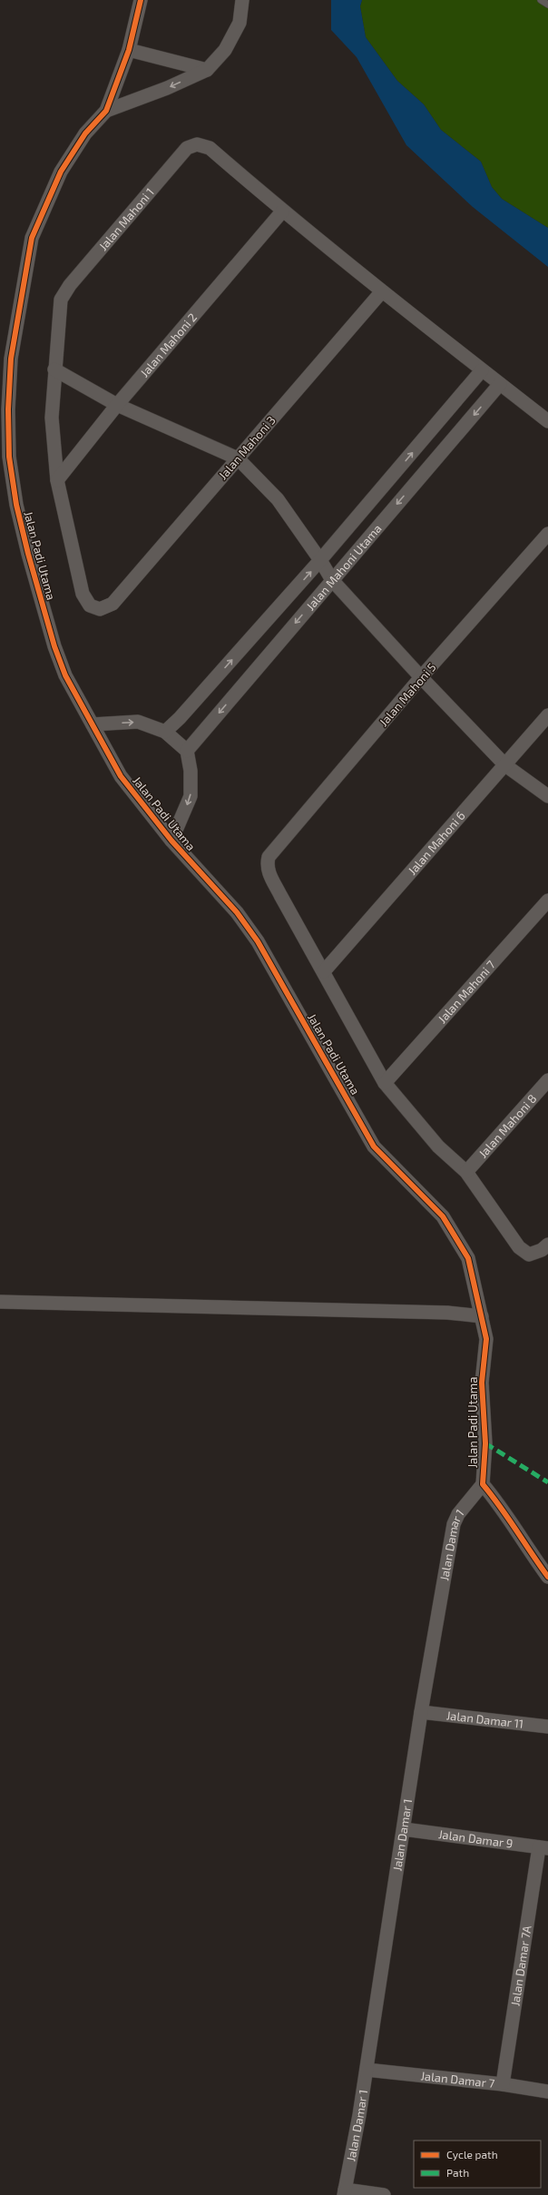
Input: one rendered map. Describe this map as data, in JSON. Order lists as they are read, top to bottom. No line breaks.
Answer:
{"streets":{"street":["Jalan Mahoni 1","Jalan Mahoni 2","Jalan Mahoni 3","Jalan Padi Utama","Jalan Mahoni Utama","Jalan Mahoni 5","Jalan Mahoni 6","Jalan Mahoni 7","Jalan Mahoni 8","Jalan Damar 1","Jalan Damar 11","Jalan Damar 9","Jalan Damar 7A","Jalan Damar 7"]},"crossings":[["Jalan Mahoni 1","Jalan Mahoni 2"],["Jalan Mahoni 2","Jalan Mahoni 3"],["Jalan Padi Utama","Jalan Damar 1"],["Jalan Mahoni 5","Jalan Mahoni 6"],["Jalan Damar 1","Jalan Damar 11"],["Jalan Damar 1","Jalan Damar 9"],["Jalan Damar 1","Jalan Damar 7"],["Jalan Damar 9","Jalan Damar 7A"],["Jalan Damar 7A","Jalan Damar 7"]],"legend":["Cycle path","Path"]}
